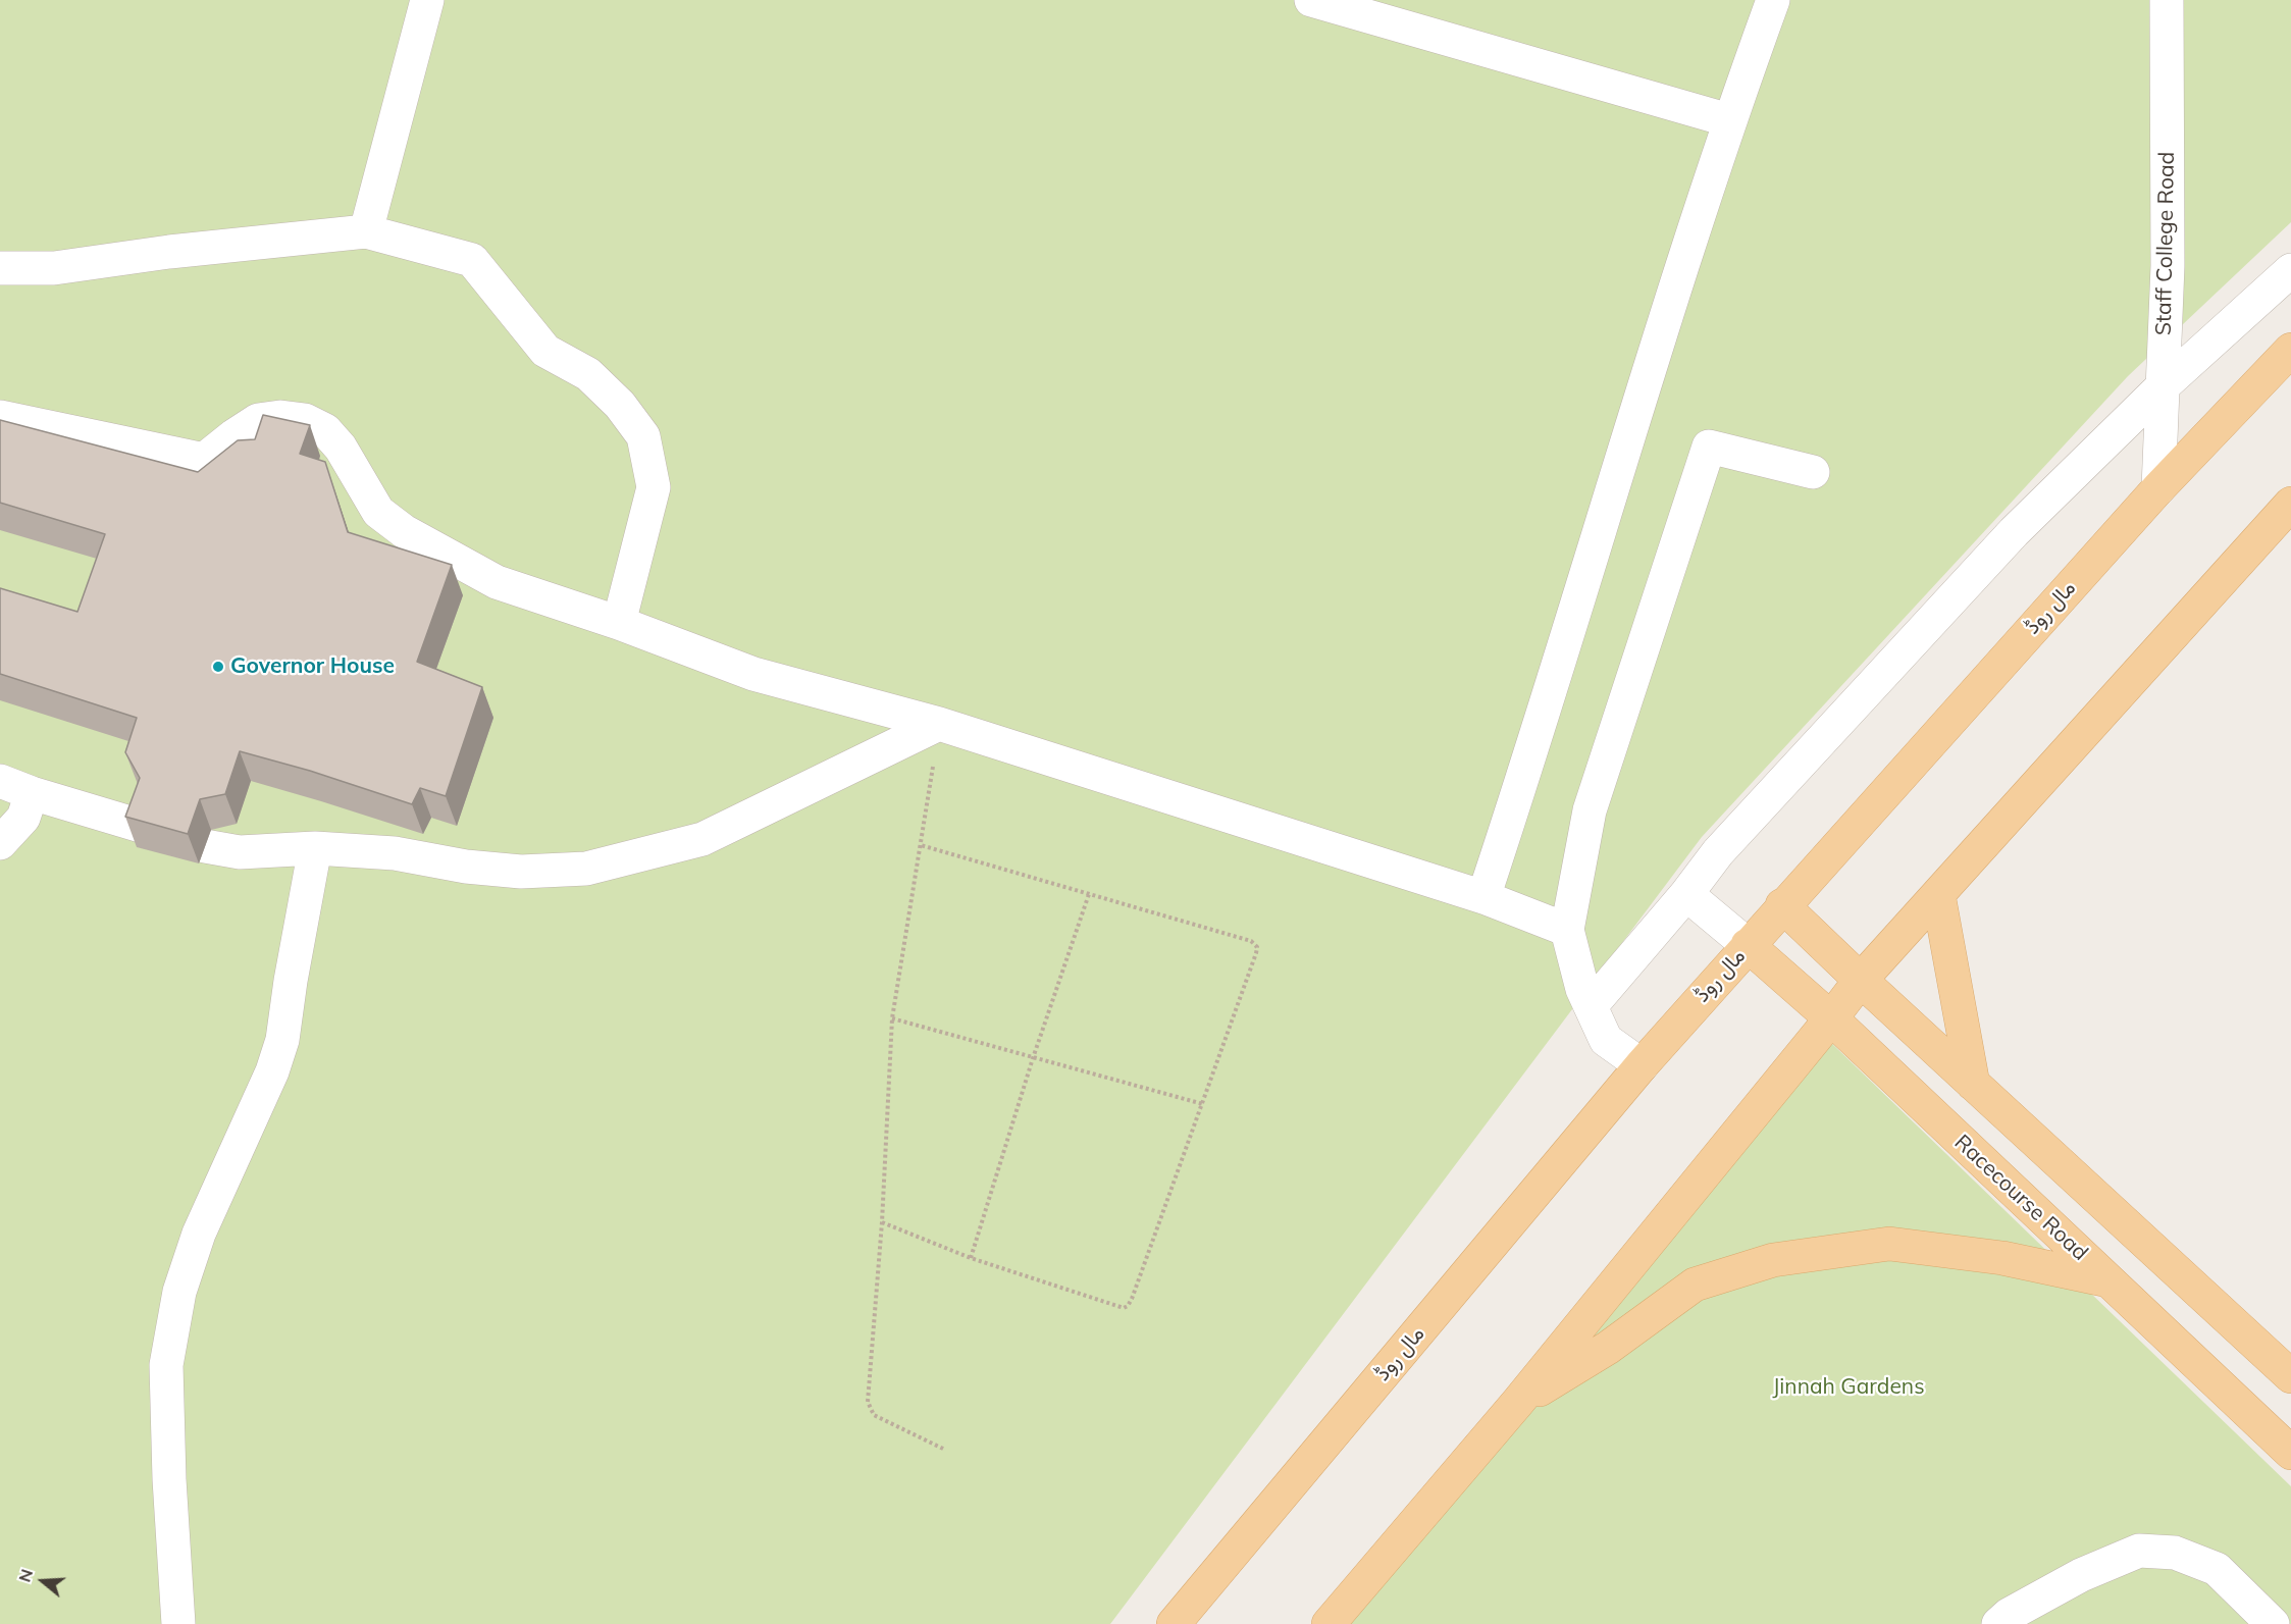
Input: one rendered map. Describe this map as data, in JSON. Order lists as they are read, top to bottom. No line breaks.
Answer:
{"streets":{"main road":["مال روڈ","Racecourse Road"],"street":["Staff College Road"]},"crossings":[["Staff College Road","مال روڈ"],["مال روڈ","Racecourse Road"]],"parks":["Jinnah Gardens"],"places":["Governor House"],"north":"left"}
